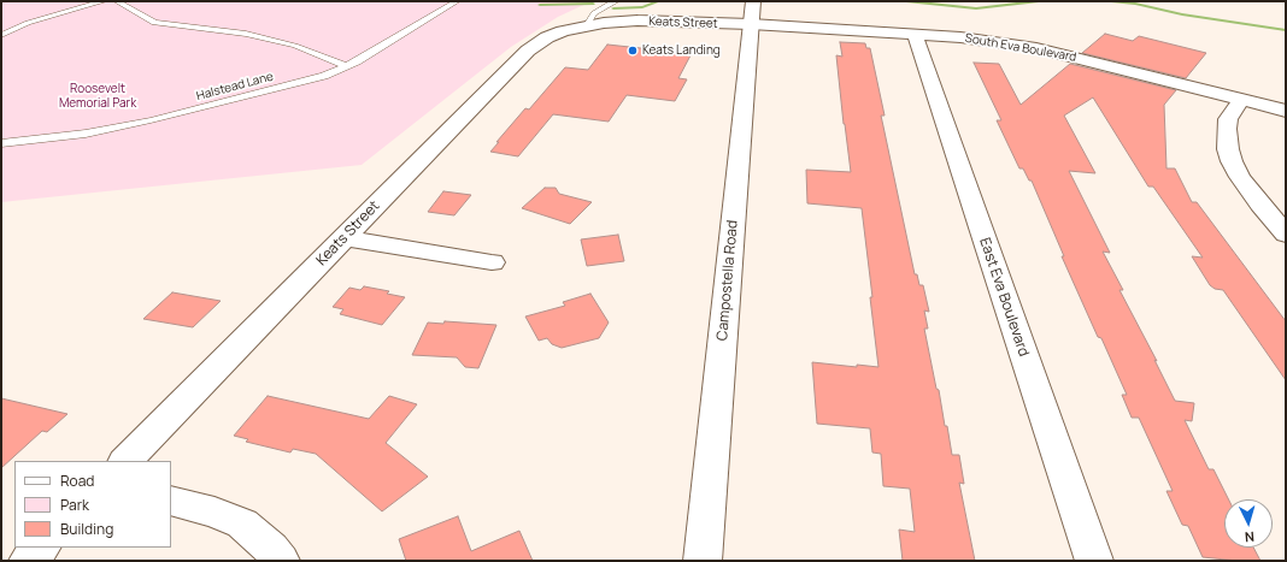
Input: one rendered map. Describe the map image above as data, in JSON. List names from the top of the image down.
{
  "streets": {
    "street": [
      "Keats Street",
      "South Eva Boulevard",
      "Campostella Road",
      "East Eva Boulevard"
    ],
    "lane": ["Halstead Lane"]
  },
  "crossings": [
    ["Keats Street", "South Eva Boulevard"],
    ["Keats Street", "Campostella Road"],
    ["South Eva Boulevard", "Campostella Road"],
    ["South Eva Boulevard", "East Eva Boulevard"]
  ],
  "parks": ["Roosevelt Memorial Park"],
  "places": ["Keats Landing"],
  "legend": ["Road", "Park", "Building"],
  "north": "bottom"
}
